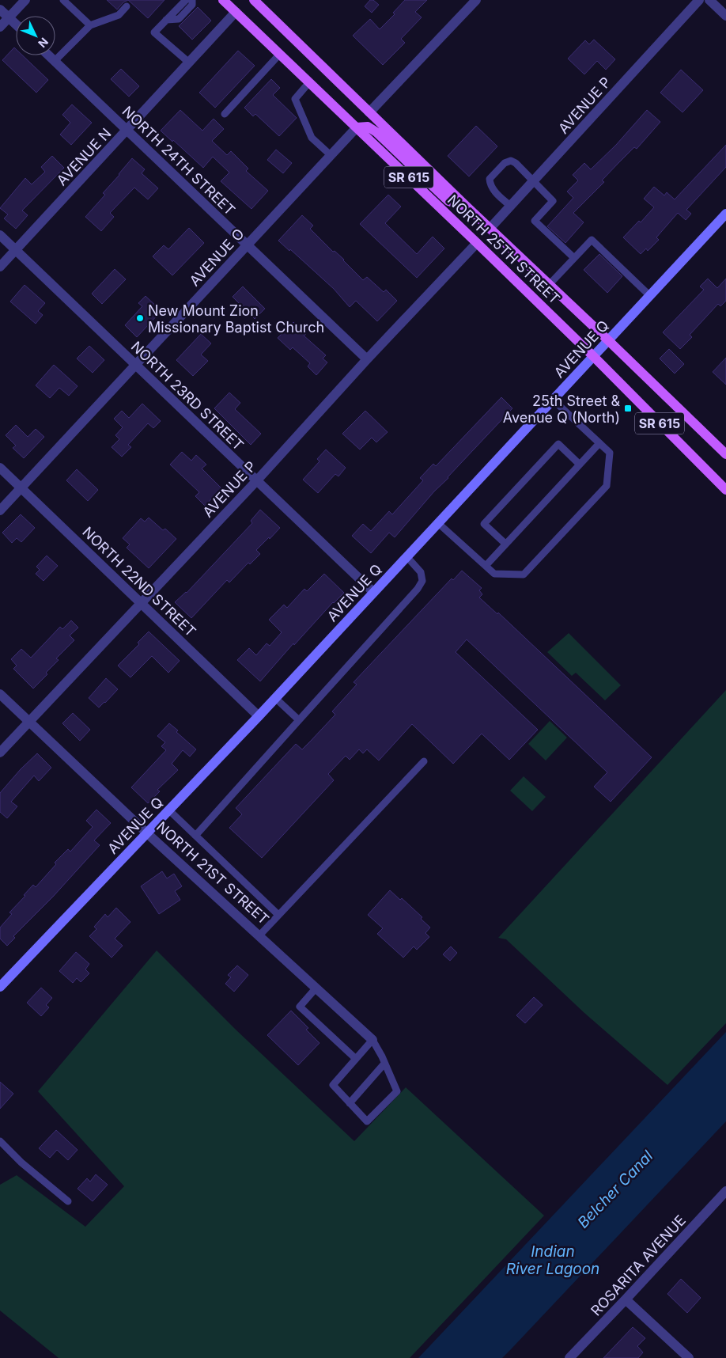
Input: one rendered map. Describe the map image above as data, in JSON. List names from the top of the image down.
{
  "streets": {
    "main road": ["SR 615", "NORTH 25TH STREET"],
    "street": [
      "AVENUE P",
      "AVENUE N",
      "NORTH 24TH STREET",
      "AVENUE O",
      "AVENUE Q",
      "NORTH 23RD STREET",
      "NORTH 22ND STREET",
      "NORTH 21ST STREET",
      "ROSARITA AVENUE"
    ]
  },
  "crossings": [
    ["AVENUE P", "NORTH 24TH STREET"],
    ["AVENUE P", "NORTH 25TH STREET"],
    ["AVENUE P", "NORTH 23RD STREET"],
    ["AVENUE P", "NORTH 22ND STREET"],
    ["AVENUE P", "NORTH 21ST STREET"],
    ["AVENUE N", "NORTH 24TH STREET"],
    ["AVENUE N", "NORTH 25TH STREET"],
    ["AVENUE N", "NORTH 23RD STREET"],
    ["NORTH 24TH STREET", "AVENUE O"],
    ["NORTH 25TH STREET", "AVENUE O"],
    ["NORTH 25TH STREET", "AVENUE Q"],
    ["AVENUE O", "NORTH 23RD STREET"],
    ["AVENUE O", "NORTH 22ND STREET"],
    ["AVENUE Q", "NORTH 23RD STREET"],
    ["AVENUE Q", "NORTH 22ND STREET"],
    ["AVENUE Q", "NORTH 21ST STREET"]
  ],
  "water": ["Belcher Canal", "Indian River Lagoon"],
  "places": {
    "other": ["New Mount Zion Missionary Baptist Church"],
    "transit": ["25th Street & Avenue Q (North)"]
  },
  "north": "bottom right"
}
